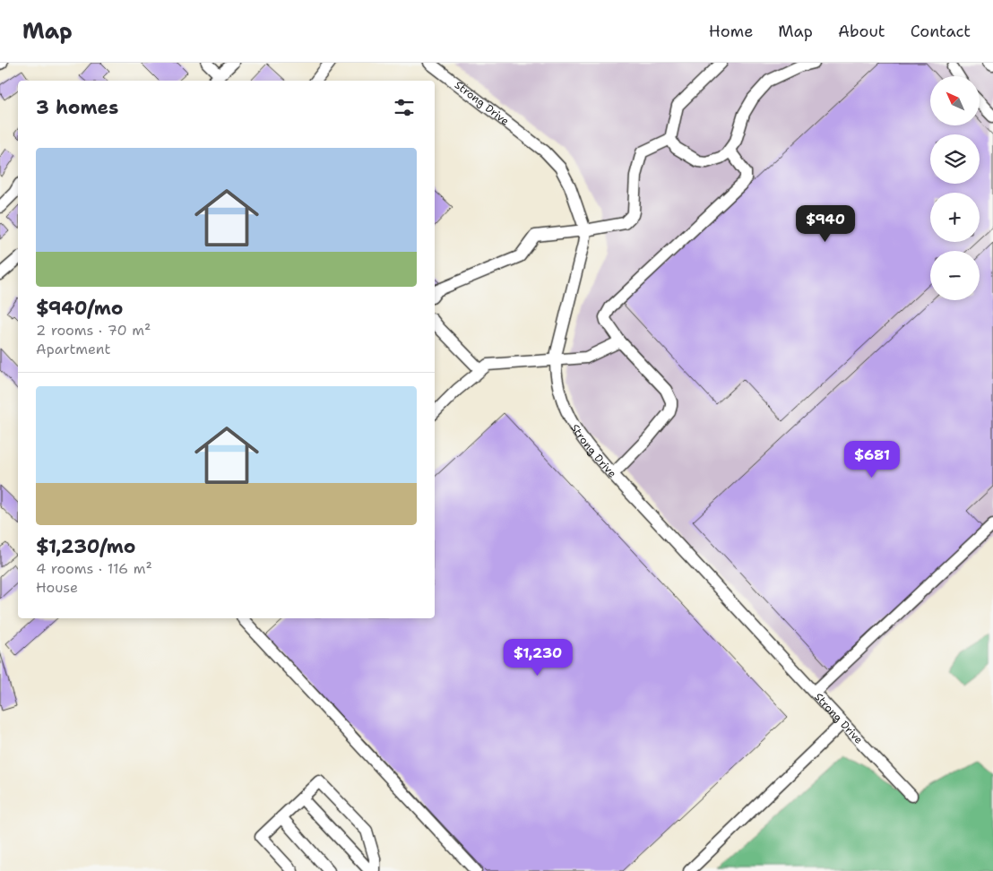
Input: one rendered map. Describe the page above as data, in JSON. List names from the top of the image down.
{
  "streets": {
    "street": ["Strong Drive"]
  },
  "north": "top left",
  "page": {
    "header": "Map",
    "nav": [
      "Home",
      "Map",
      "About",
      "Contact"
    ],
    "map_buttons": ["+", "−"],
    "heading": "3 homes",
    "list": [
      {
        "name": "$940/mo",
        "note": "2 rooms · 70 m² · Apartment"
      },
      {
        "name": "$1,230/mo",
        "note": "4 rooms · 116 m² · House"
      }
    ],
    "price": ["$940", "$681", "$1,230"]
  }
}
